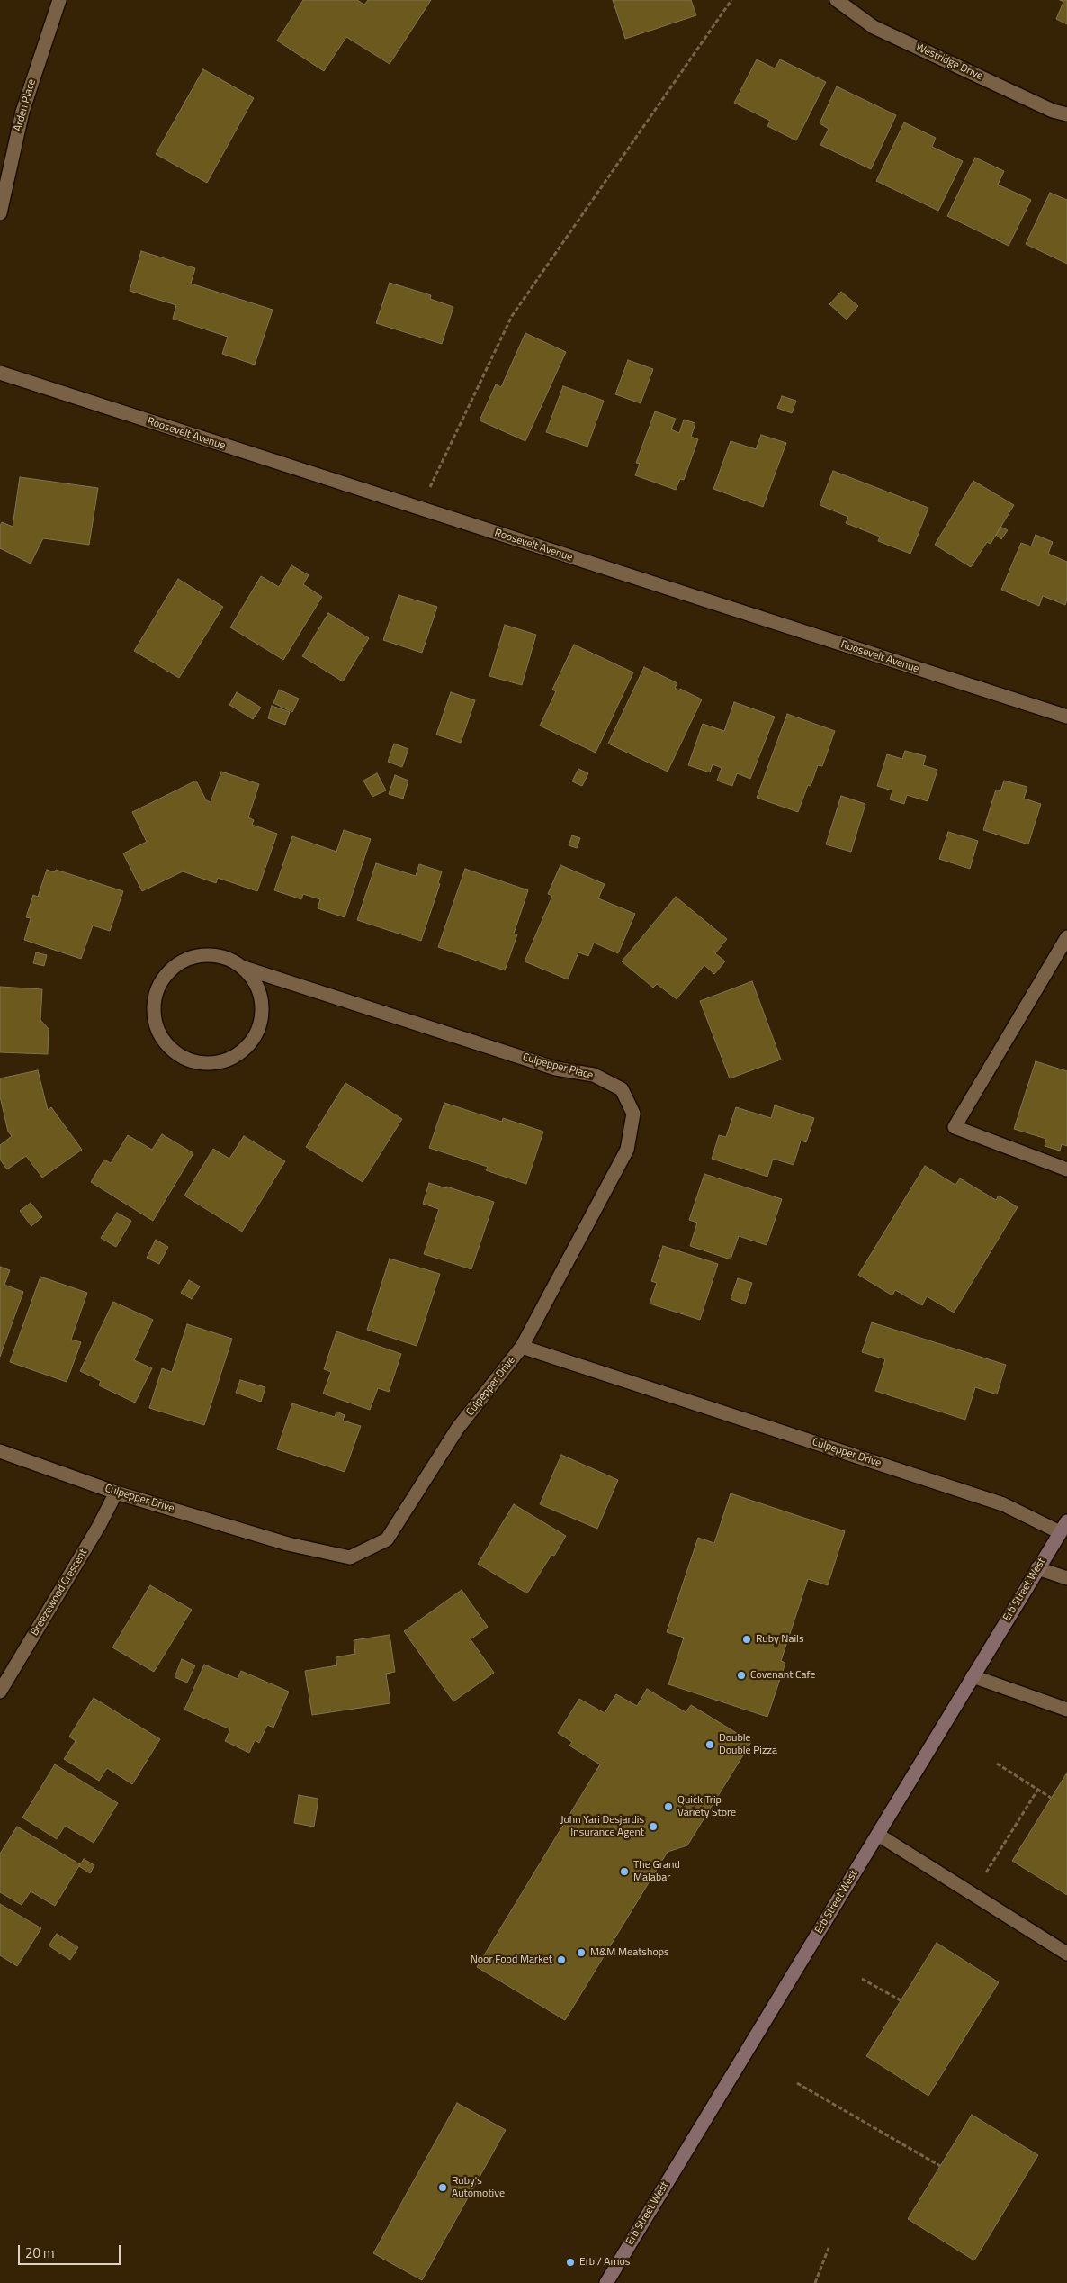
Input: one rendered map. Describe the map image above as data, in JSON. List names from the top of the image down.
{
  "streets": {
    "main road": ["Erb Street West"],
    "street": [
      "Westridge Drive",
      "Arden Place",
      "Roosevelt Avenue",
      "Culpepper Place",
      "Culpepper Drive",
      "Breezewood Crescent"
    ]
  },
  "crossings": [
    ["Culpepper Place", "Culpepper Drive"],
    ["Culpepper Drive", "Erb Street West"],
    ["Culpepper Drive", "Breezewood Crescent"]
  ],
  "places": [
    "Ruby Nails",
    "Covenant Cafe",
    "Double Double Pizza",
    "Quick Trip Variety Store",
    "John Yari Desjardis Insurance Agent",
    "The Grand Malabar",
    "M&M Meatshops",
    "Noor Food Market",
    "Ruby's Automotive",
    "Erb / Amos"
  ],
  "scale_bar": "20 m"
}
